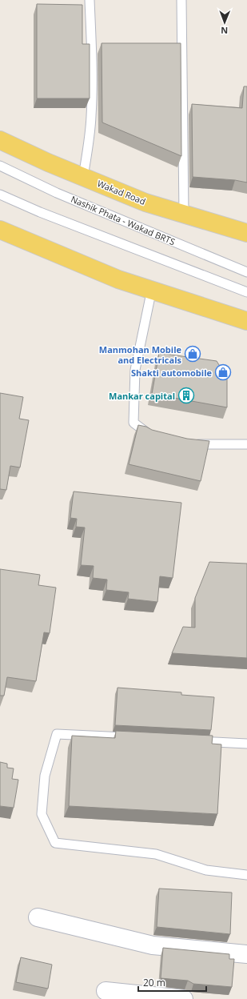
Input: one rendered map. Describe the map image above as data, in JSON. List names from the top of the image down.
{
  "streets": {
    "main road": ["Wakad Road"],
    "lane": ["Nashik Phata - Wakad BRTS"]
  },
  "places": {
    "shop": ["Manmohan Mobile and Electricals", "Shakti automobile"],
    "building": ["Mankar capital"]
  },
  "scale_bar": "20 m",
  "north": "bottom"
}
